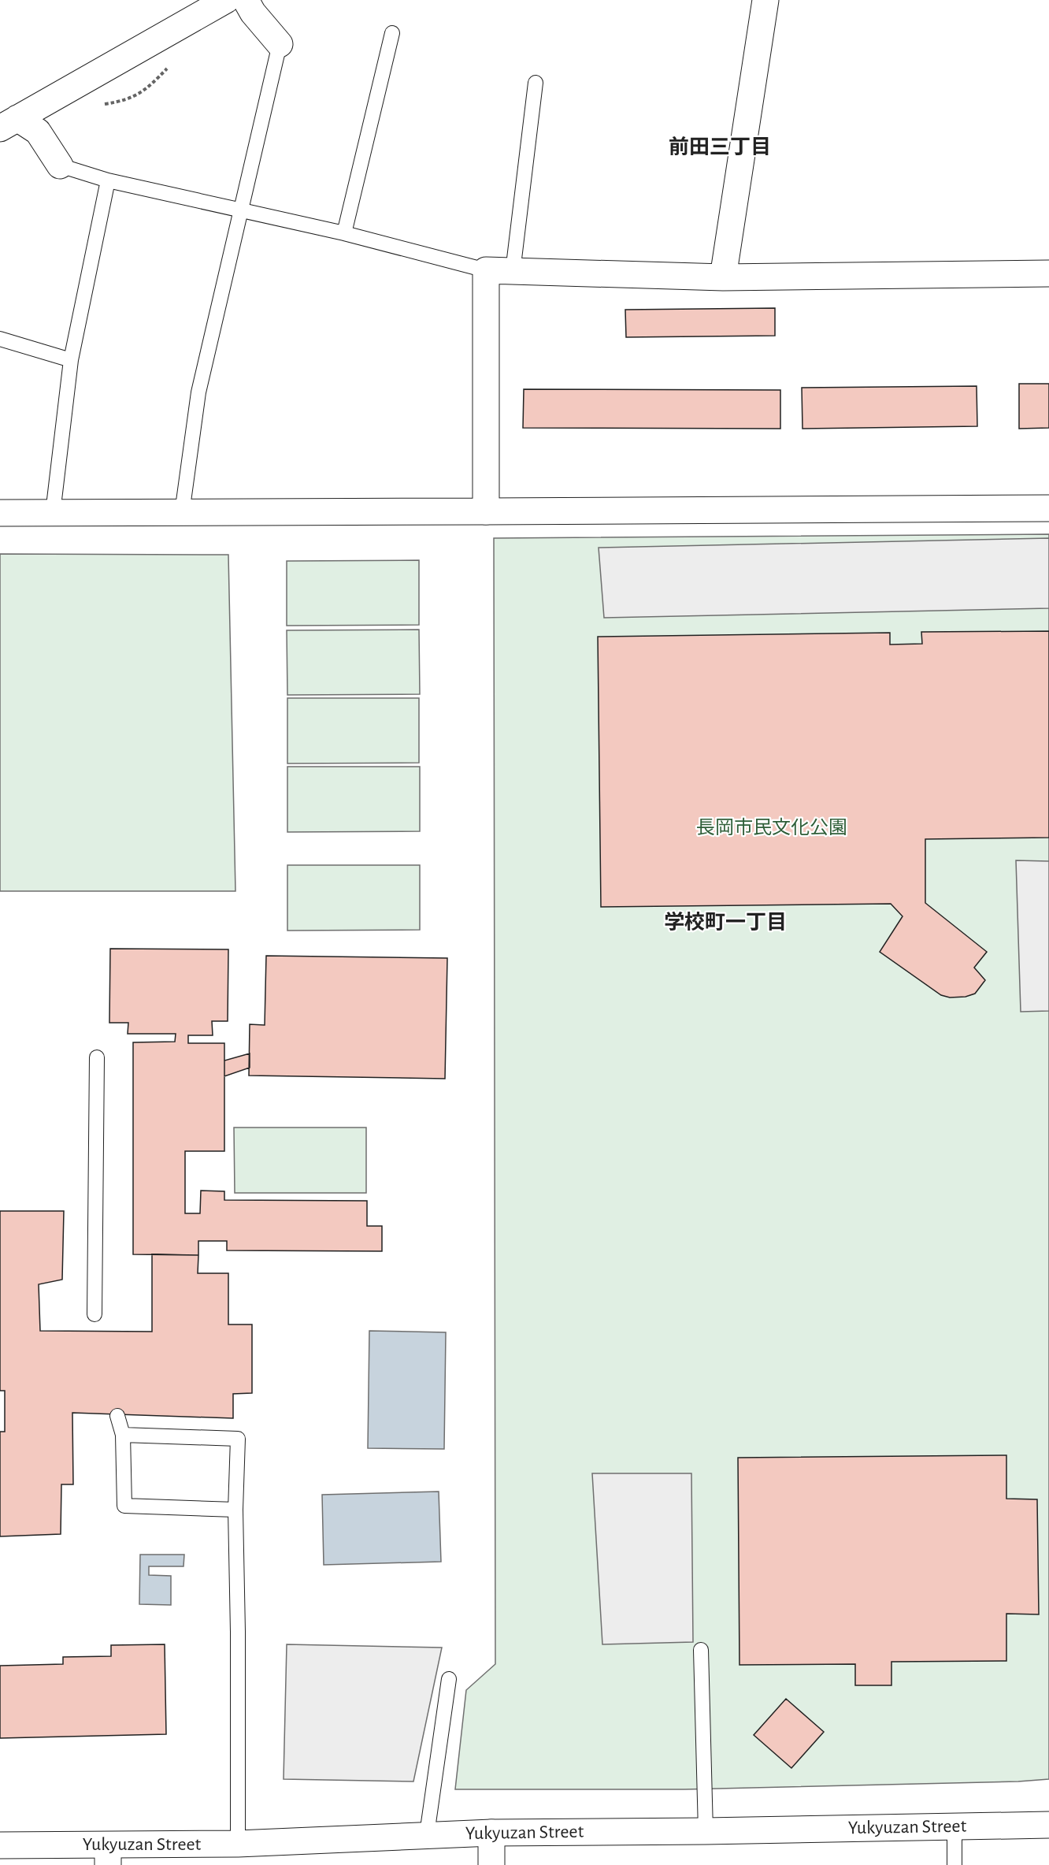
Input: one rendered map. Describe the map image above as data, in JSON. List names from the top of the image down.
{
  "streets": {
    "main road": ["Yukyuzan Street"]
  },
  "districts": ["前田三丁目", "学校町一丁目"],
  "parks": ["長岡市民文化公園"]
}
